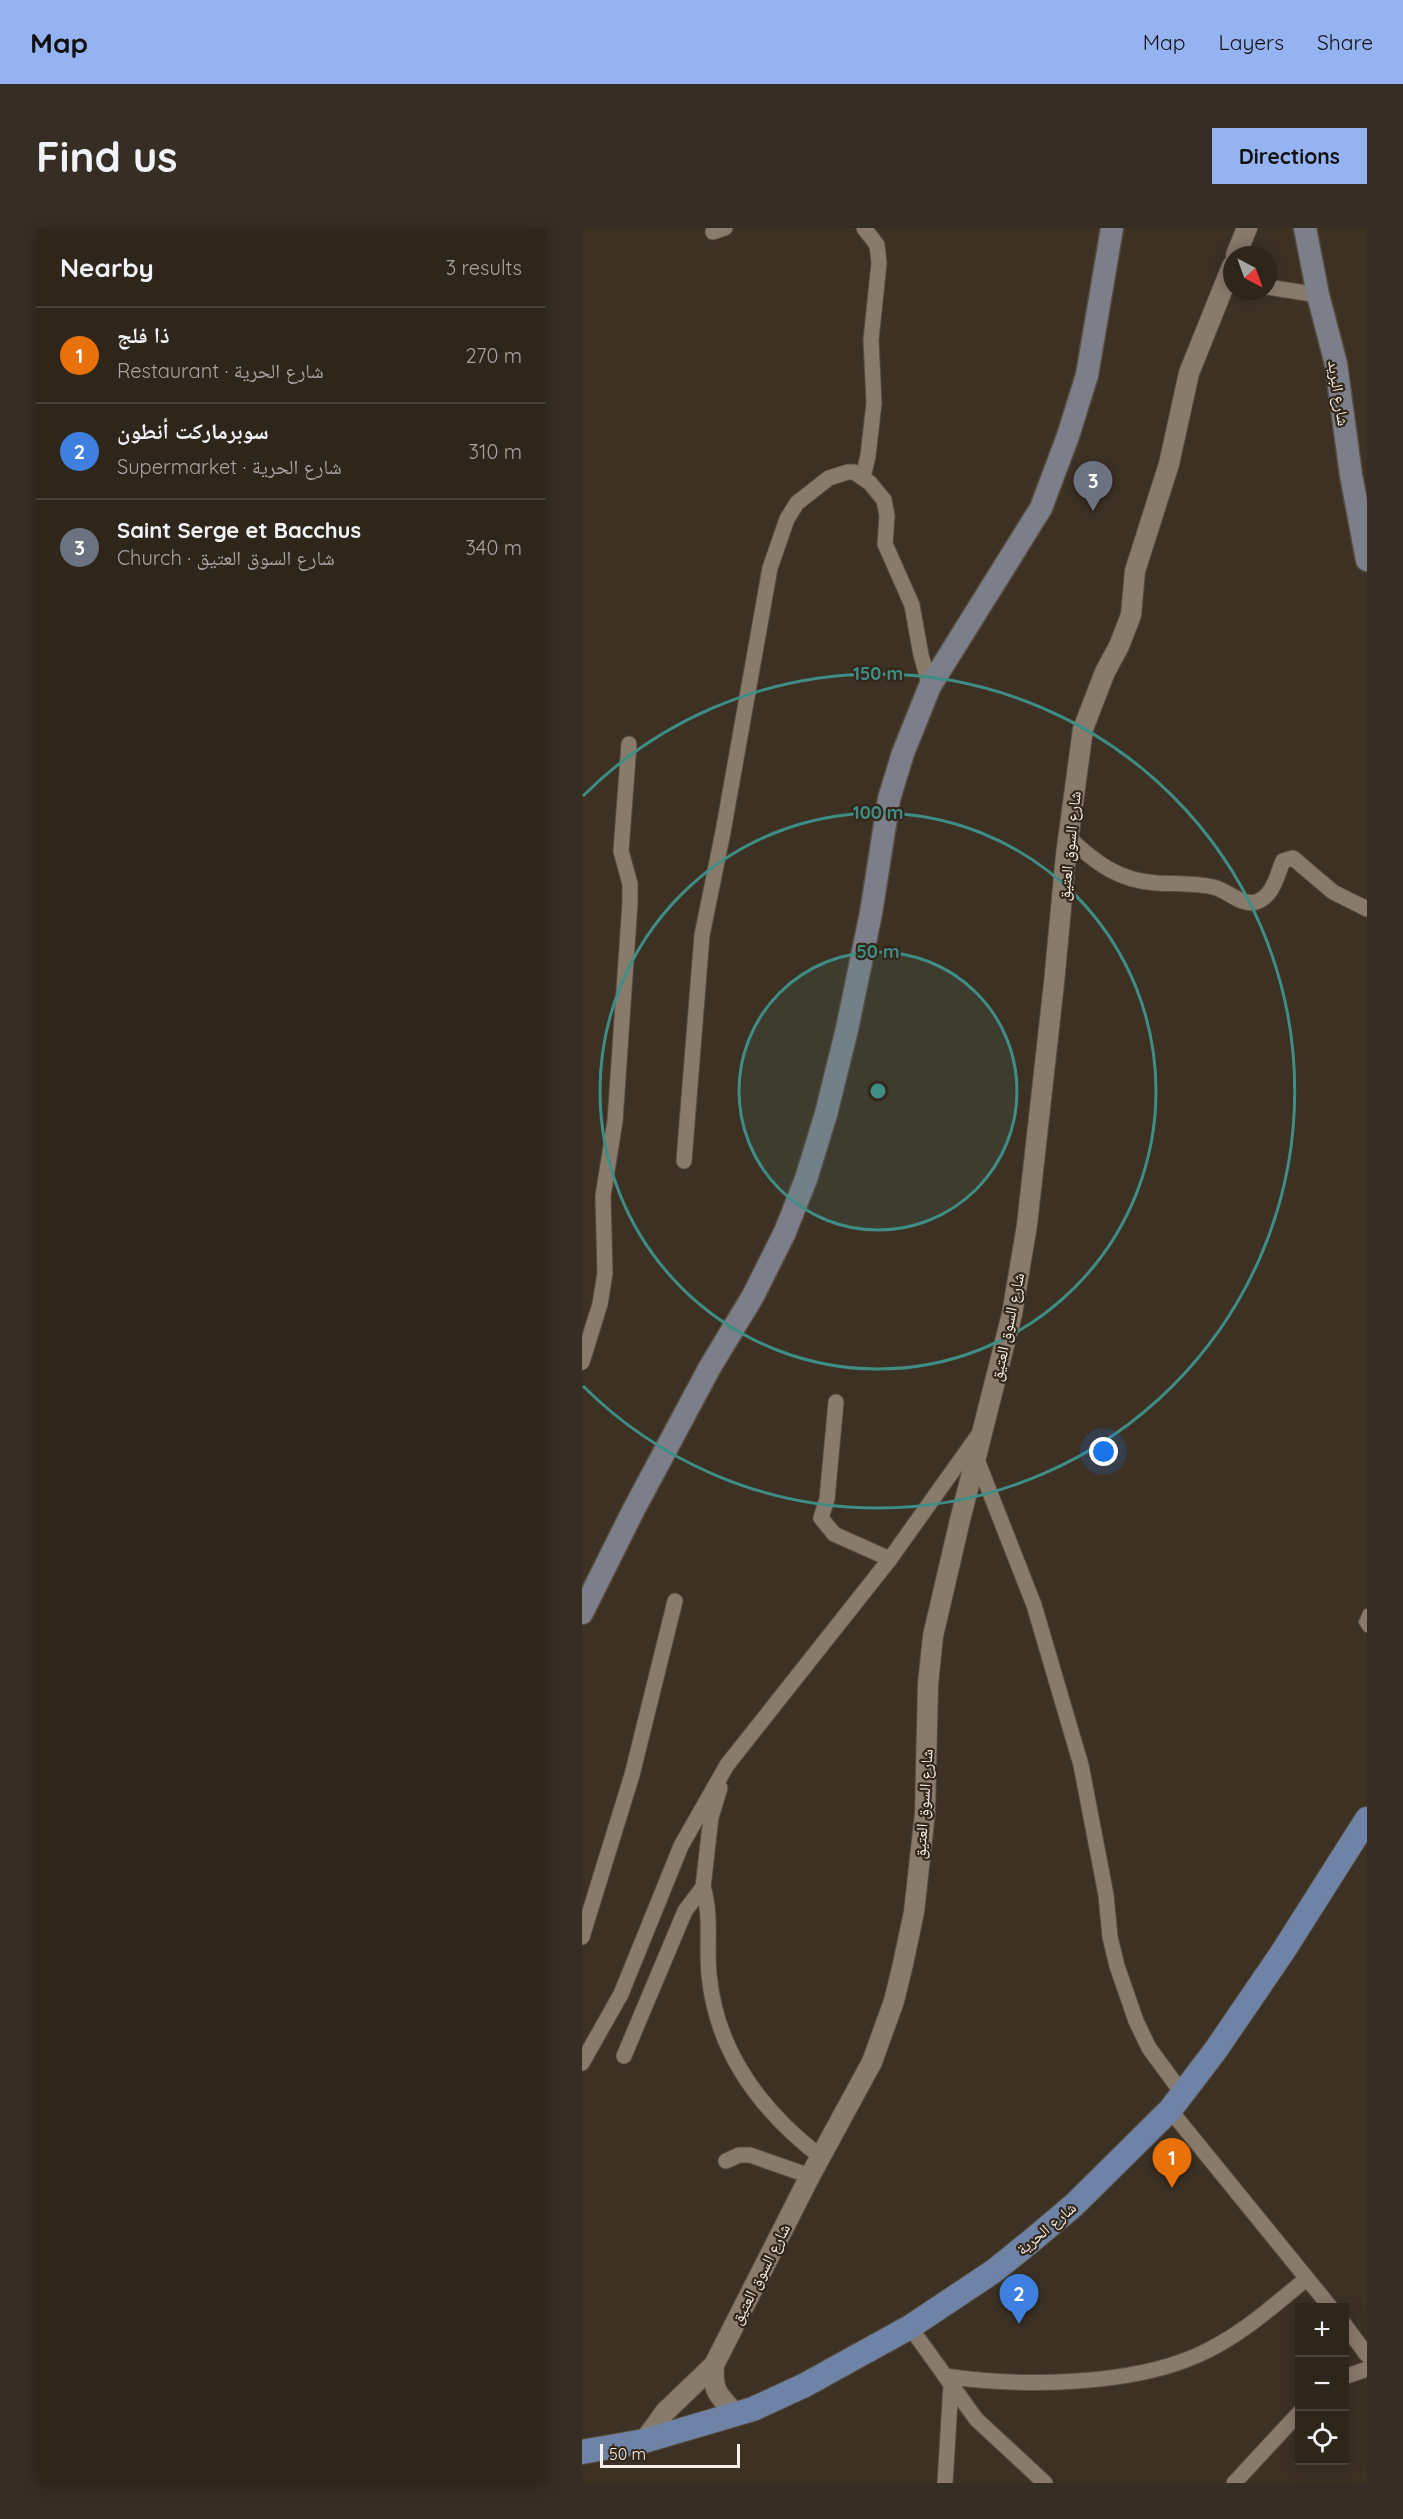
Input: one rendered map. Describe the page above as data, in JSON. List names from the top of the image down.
{
  "streets": {
    "main road": ["شارع البريد", "شارع الحرية"],
    "street": ["شارع السوق العتيق"]
  },
  "crossings": [
    ["شارع السوق العتيق", "شارع الحرية"]
  ],
  "scale_bar": "50 m",
  "north": "bottom right",
  "page": {
    "header": "Map",
    "nav": ["Map", "Layers", "Share"],
    "buttons": "Directions",
    "title": "Find us",
    "heading": ["Nearby", "3 results"],
    "list": [
      {
        "mark": "1",
        "name": "ذا فلج",
        "note": "Restaurant · شارع الحرية",
        "value": "270 m"
      },
      {
        "mark": "2",
        "name": "سوبرماركت أنطون",
        "note": "Supermarket · شارع الحرية",
        "value": "310 m"
      },
      {
        "mark": "3",
        "name": "Saint Serge et Bacchus",
        "note": "Church · شارع السوق العتيق",
        "value": "340 m"
      }
    ],
    "pins": ["3", "1", "2"],
    "map_buttons": ["+", "−"],
    "scale": "50 m"
  },
  "rings": ["150 m", "100 m", "50 m"]
}
